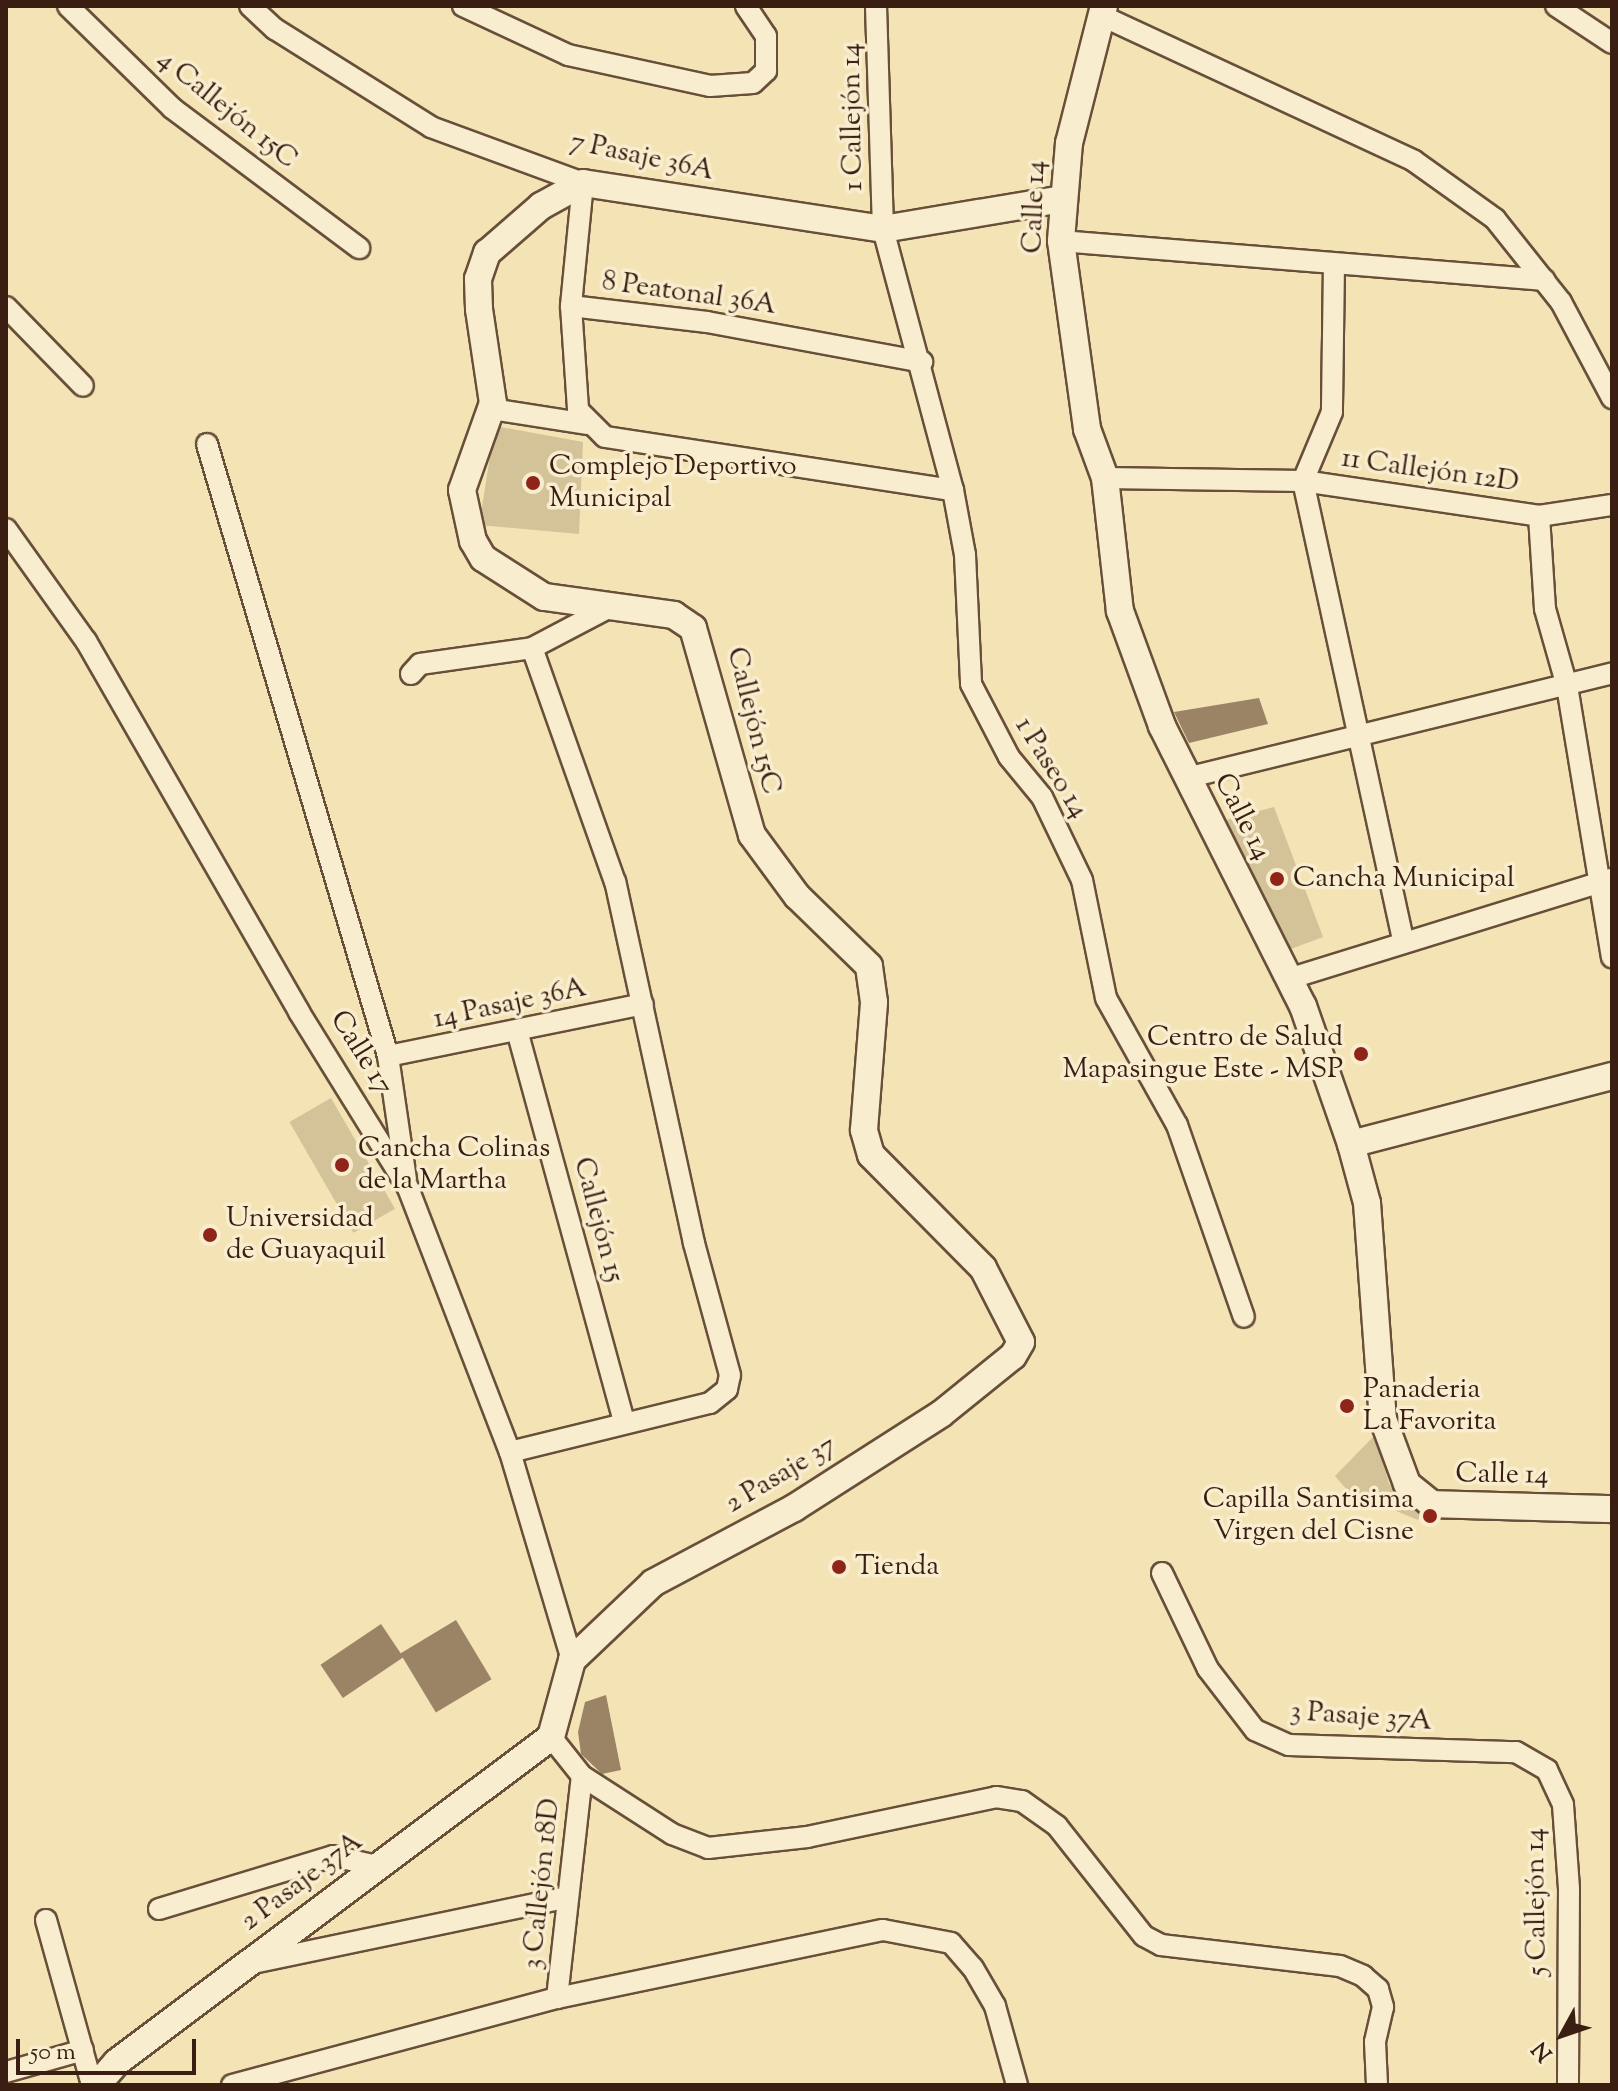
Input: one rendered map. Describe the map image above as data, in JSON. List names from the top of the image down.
{
  "streets": {
    "street": [
      "4 Callejón 15C",
      "1 Callejón 14",
      "7 Pasaje 36A",
      "Calle 14",
      "8 Peatonal 36A",
      "11 Callejón 12D",
      "Callejón 15C",
      "1 Paseo 14",
      "14 Pasaje 36A",
      "Calle 17",
      "Callejón 15",
      "2 Pasaje 37",
      "3 Pasaje 37A",
      "2 Pasaje 37A",
      "3 Callejón 18D",
      "5 Callejón 14"
    ]
  },
  "crossings": [
    ["1 Callejón 14", "7 Pasaje 36A"],
    ["1 Callejón 14", "1 Paseo 14"],
    ["7 Pasaje 36A", "Calle 14"],
    ["7 Pasaje 36A", "8 Peatonal 36A"],
    ["7 Pasaje 36A", "Callejón 15C"],
    ["7 Pasaje 36A", "1 Paseo 14"],
    ["Calle 14", "11 Callejón 12D"],
    ["8 Peatonal 36A", "Callejón 15C"],
    ["8 Peatonal 36A", "1 Paseo 14"],
    ["Callejón 15C", "2 Pasaje 37"],
    ["14 Pasaje 36A", "Callejón 15"],
    ["Calle 17", "2 Pasaje 37"],
    ["3 Pasaje 37A", "5 Callejón 14"]
  ],
  "places": [
    "Complejo Deportivo Municipal",
    "Cancha Municipal",
    "Centro de Salud Mapasingue Este - MSP",
    "Cancha Colinas de la Martha",
    "Universidad de Guayaquil",
    "Panaderia La Favorita",
    "Capilla Santisima Virgen del Cisne",
    "Tienda"
  ],
  "scale_bar": "50 m",
  "north": "bottom left"
}
